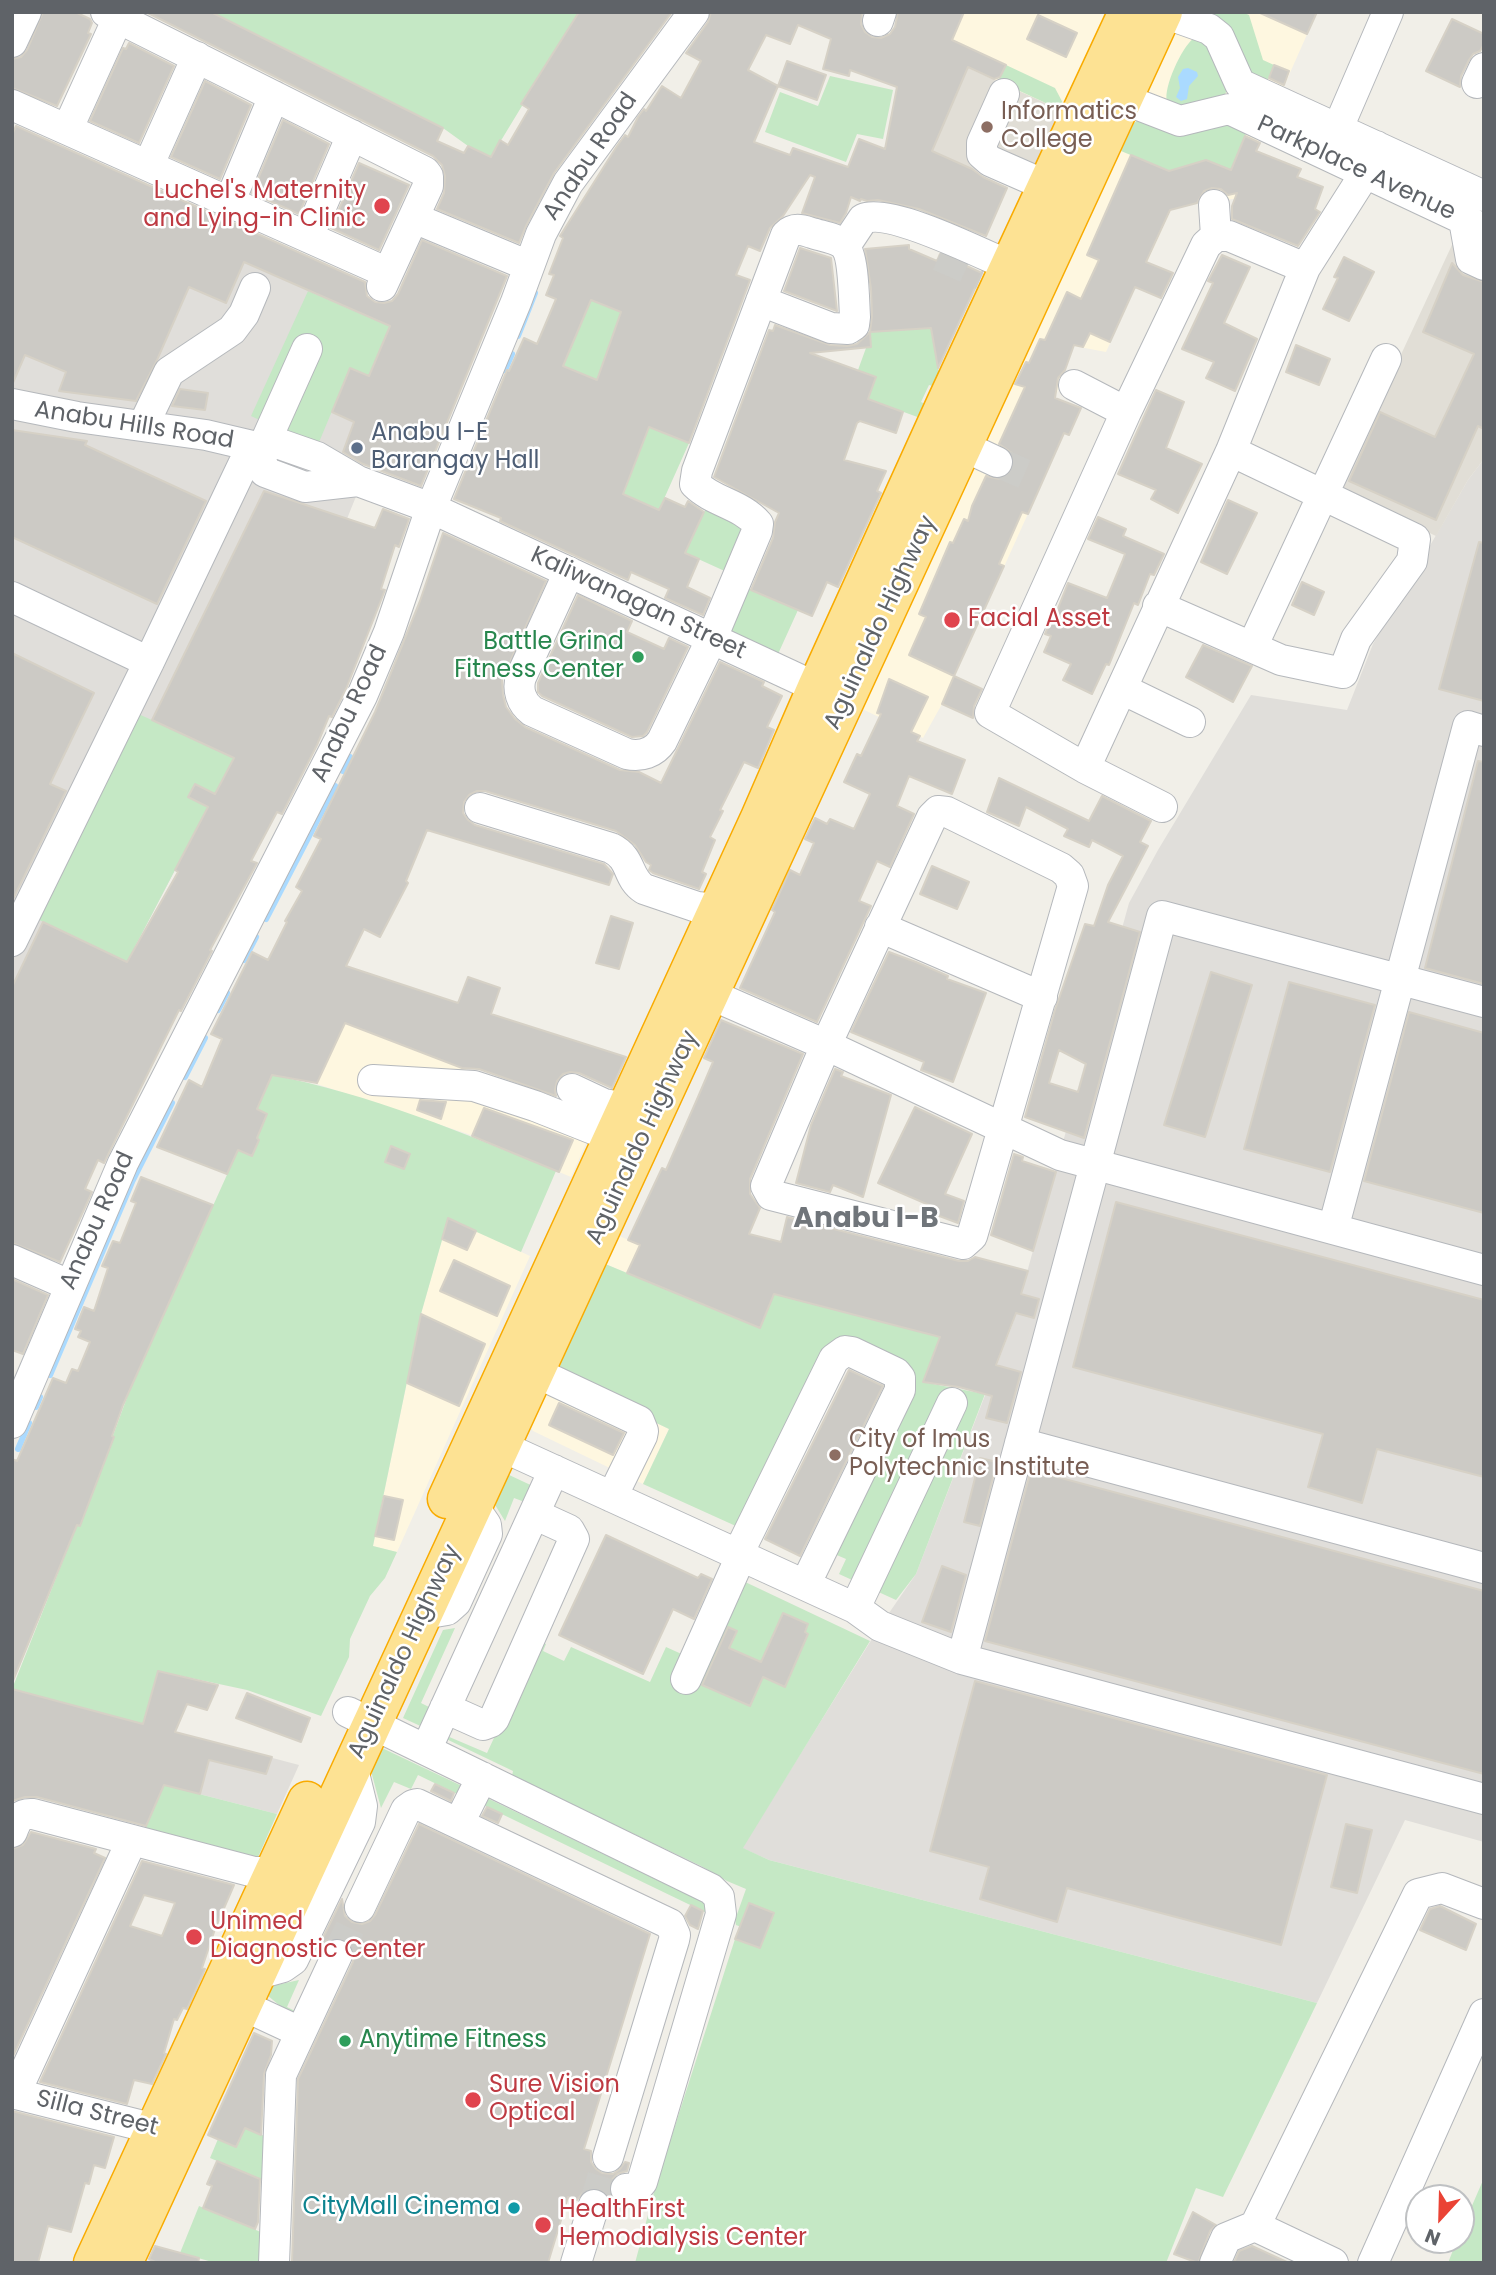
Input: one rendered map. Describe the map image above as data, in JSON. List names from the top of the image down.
{
  "streets": {
    "highway": ["Aguinaldo Highway"],
    "street": [
      "Anabu Road",
      "Parkplace Avenue",
      "Anabu Hills Road",
      "Kaliwanagan Street",
      "Silla Street"
    ]
  },
  "crossings": [
    ["Anabu Road", "Anabu Hills Road"],
    ["Anabu Road", "Kaliwanagan Street"],
    ["Parkplace Avenue", "Aguinaldo Highway"],
    ["Anabu Hills Road", "Kaliwanagan Street"],
    ["Kaliwanagan Street", "Aguinaldo Highway"],
    ["Aguinaldo Highway", "Silla Street"]
  ],
  "districts": ["Anabu I-B"],
  "places": [
    "Informatics College",
    "Luchel's Maternity and Lying-in Clinic",
    "Anabu I-E Barangay Hall",
    "Facial Asset",
    "Battle Grind Fitness Center",
    "City of Imus Polytechnic Institute",
    "Unimed Diagnostic Center",
    "Anytime Fitness",
    "Sure Vision Optical",
    "CityMall Cinema",
    "HealthFirst Hemodialysis Center"
  ],
  "north": "bottom"
}
